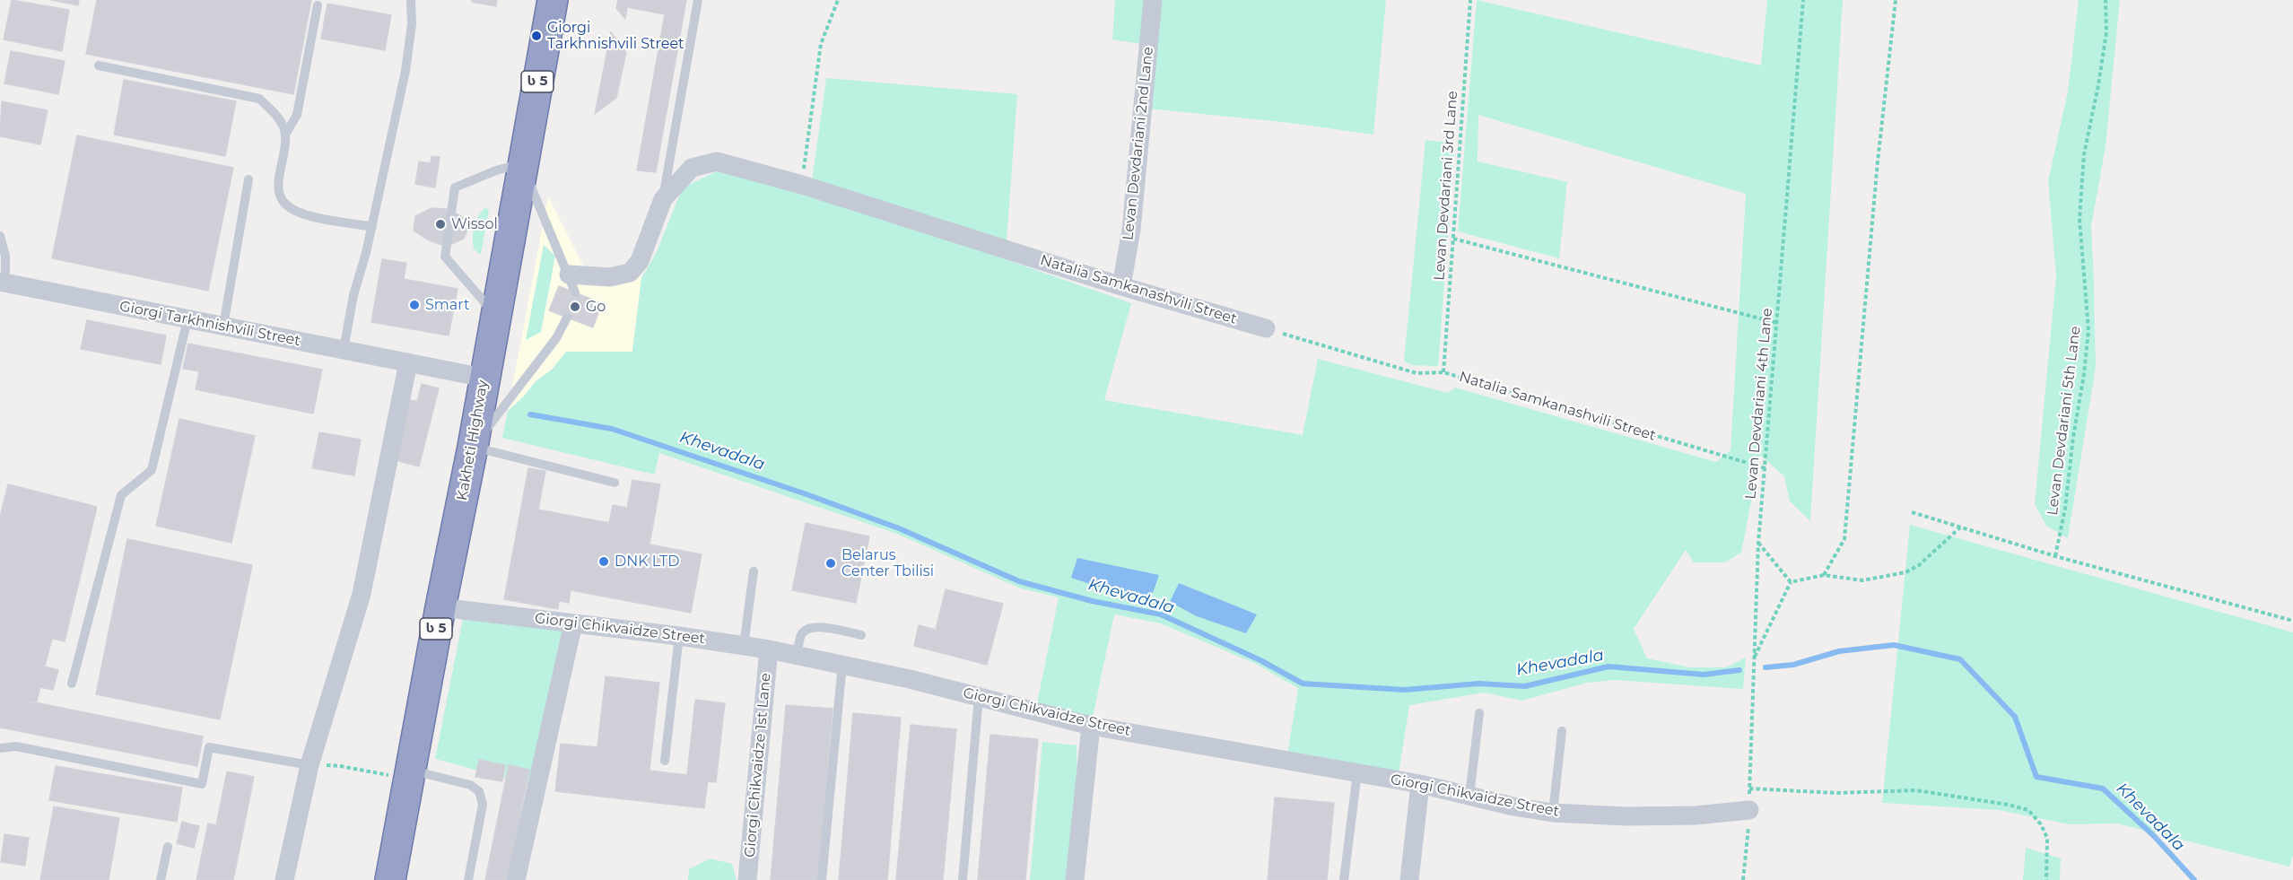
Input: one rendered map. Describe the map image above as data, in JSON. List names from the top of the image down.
{
  "streets": {
    "highway": ["ს 5", "Kakheti Highway"],
    "street": [
      "Levan Devdariani 2nd Lane",
      "Natalia Samkanashvili Street",
      "Giorgi Tarkhnishvili Street",
      "Giorgi Chikvaidze Street",
      "Giorgi Chikvaidze 1st Lane"
    ],
    "path": ["Levan Devdariani 3rd Lane", "Levan Devdariani 4th Lane", "Levan Devdariani 5th Lane"]
  },
  "crossings": [
    ["Levan Devdariani 2nd Lane", "Natalia Samkanashvili Street"],
    ["Levan Devdariani 3rd Lane", "Natalia Samkanashvili Street"],
    ["Natalia Samkanashvili Street", "Levan Devdariani 4th Lane"],
    ["Giorgi Tarkhnishvili Street", "Kakheti Highway"],
    ["Levan Devdariani 4th Lane", "Giorgi Chikvaidze Street"],
    ["Kakheti Highway", "Giorgi Chikvaidze Street"],
    ["Giorgi Chikvaidze Street", "Giorgi Chikvaidze 1st Lane"]
  ],
  "water": ["Khevadala"],
  "places": [
    "Giorgi Tarkhnishvili Street",
    "Wissol",
    "Smart",
    "Go",
    "DNK LTD",
    "Belarus Center Tbilisi"
  ]
}
